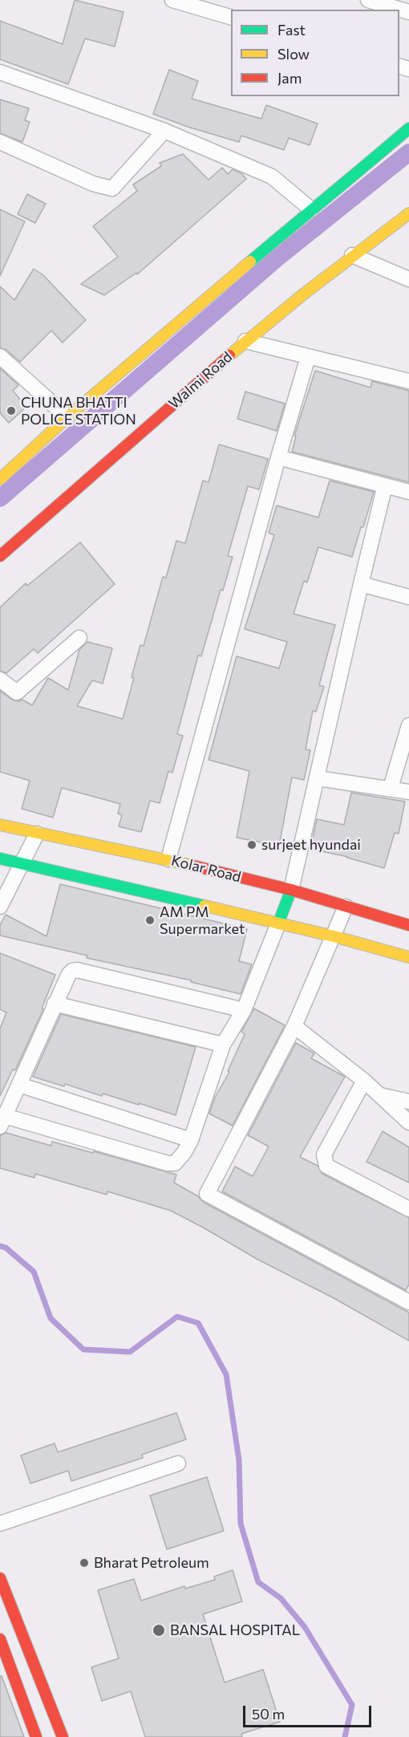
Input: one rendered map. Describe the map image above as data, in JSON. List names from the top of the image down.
{
  "streets": {
    "street": ["Walmi Road", "Kolar Road"]
  },
  "places": [
    "CHUNA BHATTI POLICE STATION",
    "surjeet hyundai",
    "AM PM Supermarket",
    "Bharat Petroleum",
    "BANSAL HOSPITAL"
  ],
  "legend": ["Fast", "Slow", "Jam"],
  "scale_bar": "50 m"
}
